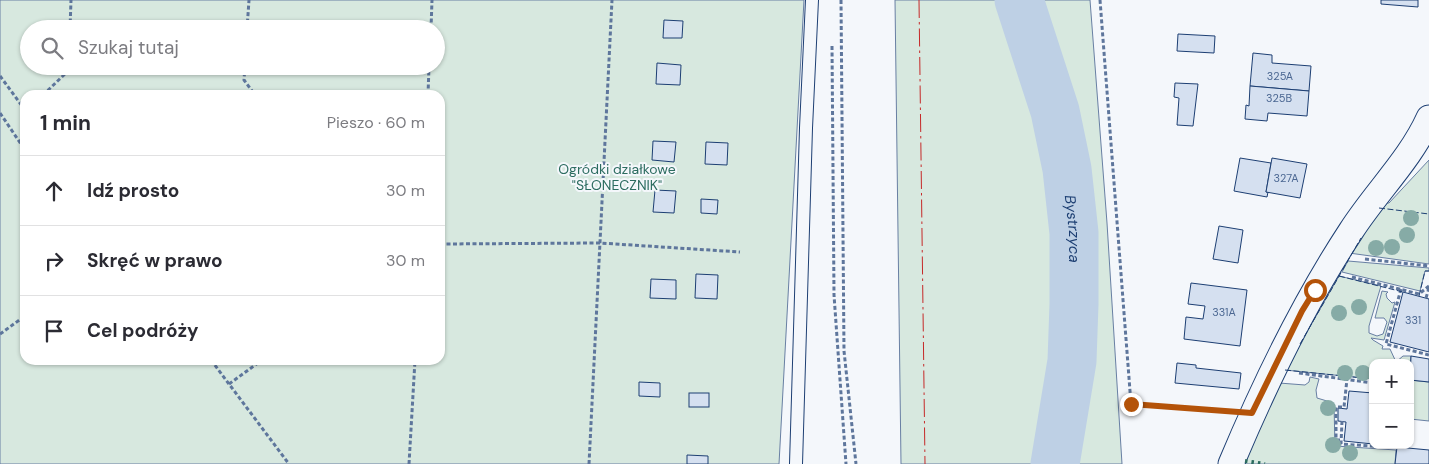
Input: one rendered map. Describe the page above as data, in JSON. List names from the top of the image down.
{
  "water": ["Bystrzyca"],
  "parks": ["Ogródki działkowe \"SŁONECZNIK\""],
  "house_numbers": [
    "325A",
    "325B",
    "327A",
    "331A",
    "331"
  ],
  "page": {
    "search": "Szukaj tutaj",
    "heading": ["1 min", "Pieszo · 60 m"],
    "list": [
      ["Idź prosto", "30 m"],
      ["Skręć w prawo", "30 m"],
      "Cel podróży"
    ],
    "map_buttons": ["+", "−"]
  }
}
